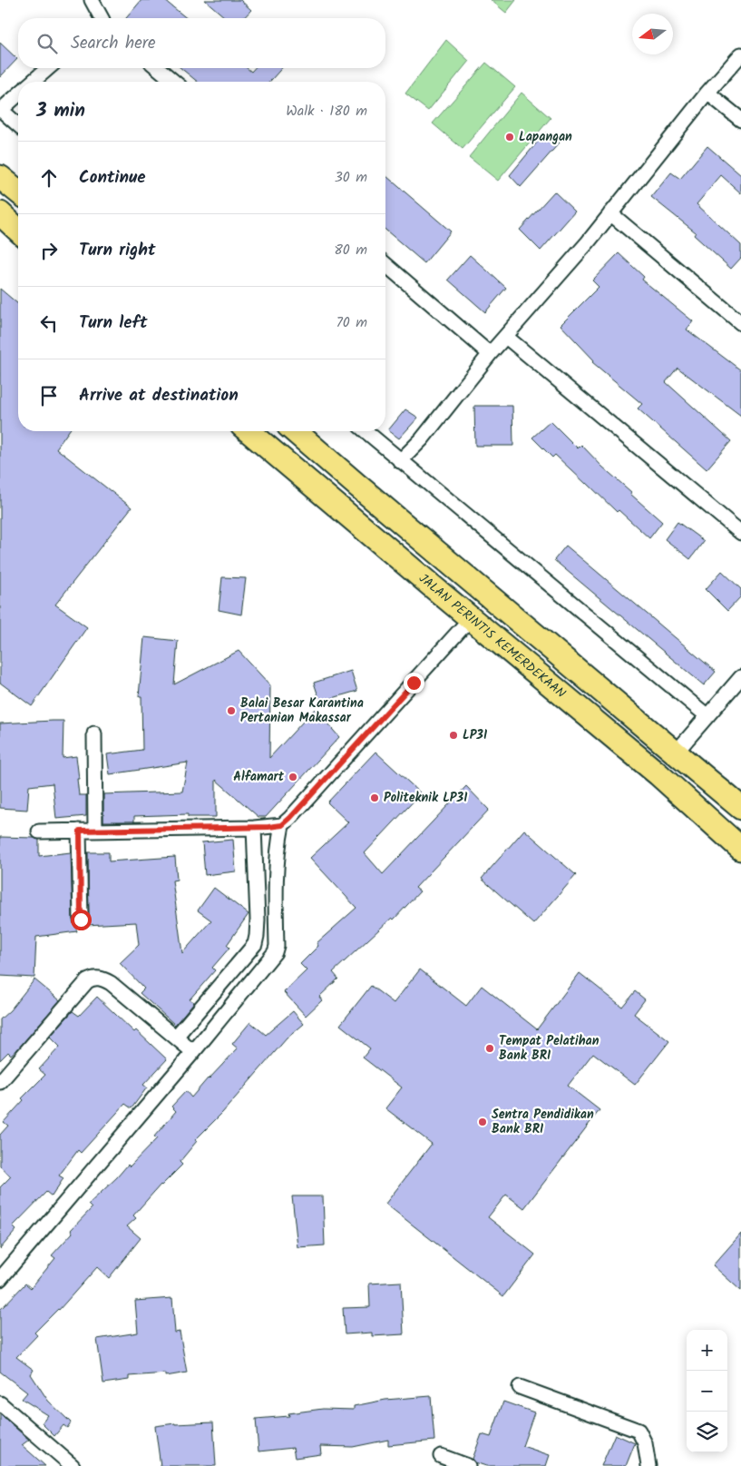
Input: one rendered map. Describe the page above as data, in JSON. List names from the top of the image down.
{
  "streets": {
    "highway": ["JALAN PERINTIS KEMERDEKAAN"]
  },
  "places": [
    "Lapangan",
    "Balai Besar Karantina Pertanian Makassar",
    "LP3I",
    "Alfamart",
    "Politeknik LP3I",
    "Tempat Pelatihan Bank BRI",
    "Sentra Pendidikan Bank BRI"
  ],
  "north": "left",
  "page": {
    "search": "Search here",
    "heading": ["3 min", "Walk · 180 m"],
    "list": [
      ["Continue", "30 m"],
      ["Turn right", "80 m"],
      ["Turn left", "70 m"],
      "Arrive at destination"
    ],
    "map_buttons": ["+", "−"]
  }
}
